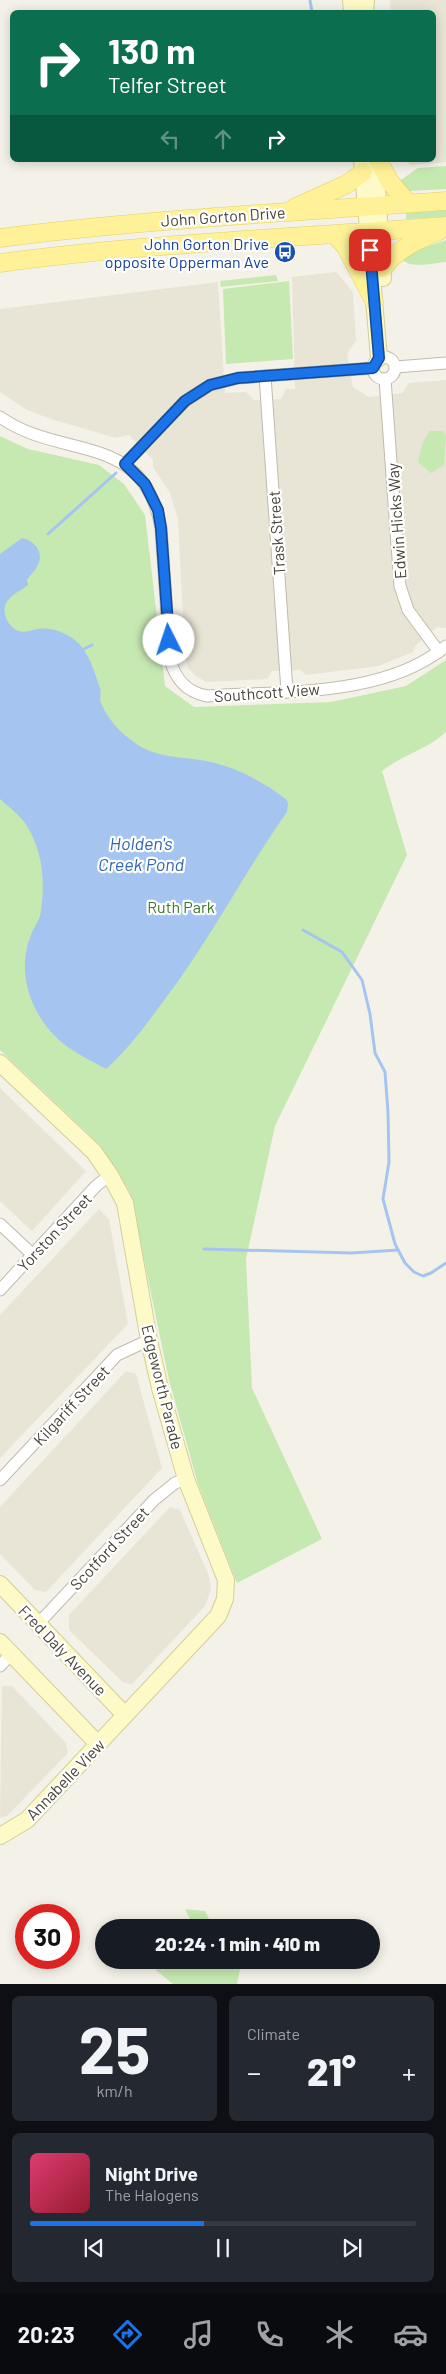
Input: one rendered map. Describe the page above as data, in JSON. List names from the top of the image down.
{
  "streets": {
    "main road": ["John Gorton Drive"],
    "street": [
      "Edwin Hicks Way",
      "Trask Street",
      "Southcott View",
      "Yorston Street",
      "Edgeworth Parade",
      "Kilgariff Street",
      "Scotford Street",
      "Fred Daly Avenue",
      "Annabelle View"
    ]
  },
  "crossings": [
    ["Edwin Hicks Way", "Southcott View"],
    ["Trask Street", "Southcott View"],
    ["Yorston Street", "Edgeworth Parade"],
    ["Edgeworth Parade", "Kilgariff Street"],
    ["Edgeworth Parade", "Scotford Street"],
    ["Edgeworth Parade", "Fred Daly Avenue"],
    ["Edgeworth Parade", "Annabelle View"],
    ["Scotford Street", "Fred Daly Avenue"],
    ["Fred Daly Avenue", "Annabelle View"]
  ],
  "water": ["Holden's Creek Pond"],
  "parks": ["Ruth Park"],
  "places": {
    "bus stop": ["John Gorton Drive opposite Opperman Ave"]
  },
  "page": {
    "turn": ["130 m", "Telfer Street"],
    "limit": "30",
    "trip": "20:24 · 1 min · 410 m",
    "tile": [
      ["25", "km/h"],
      "Climate"
    ],
    "heat": ["−", "21°", "+"],
    "song": ["Night Drive", "The Halogens"],
    "tabs": "20:23"
  }
}
